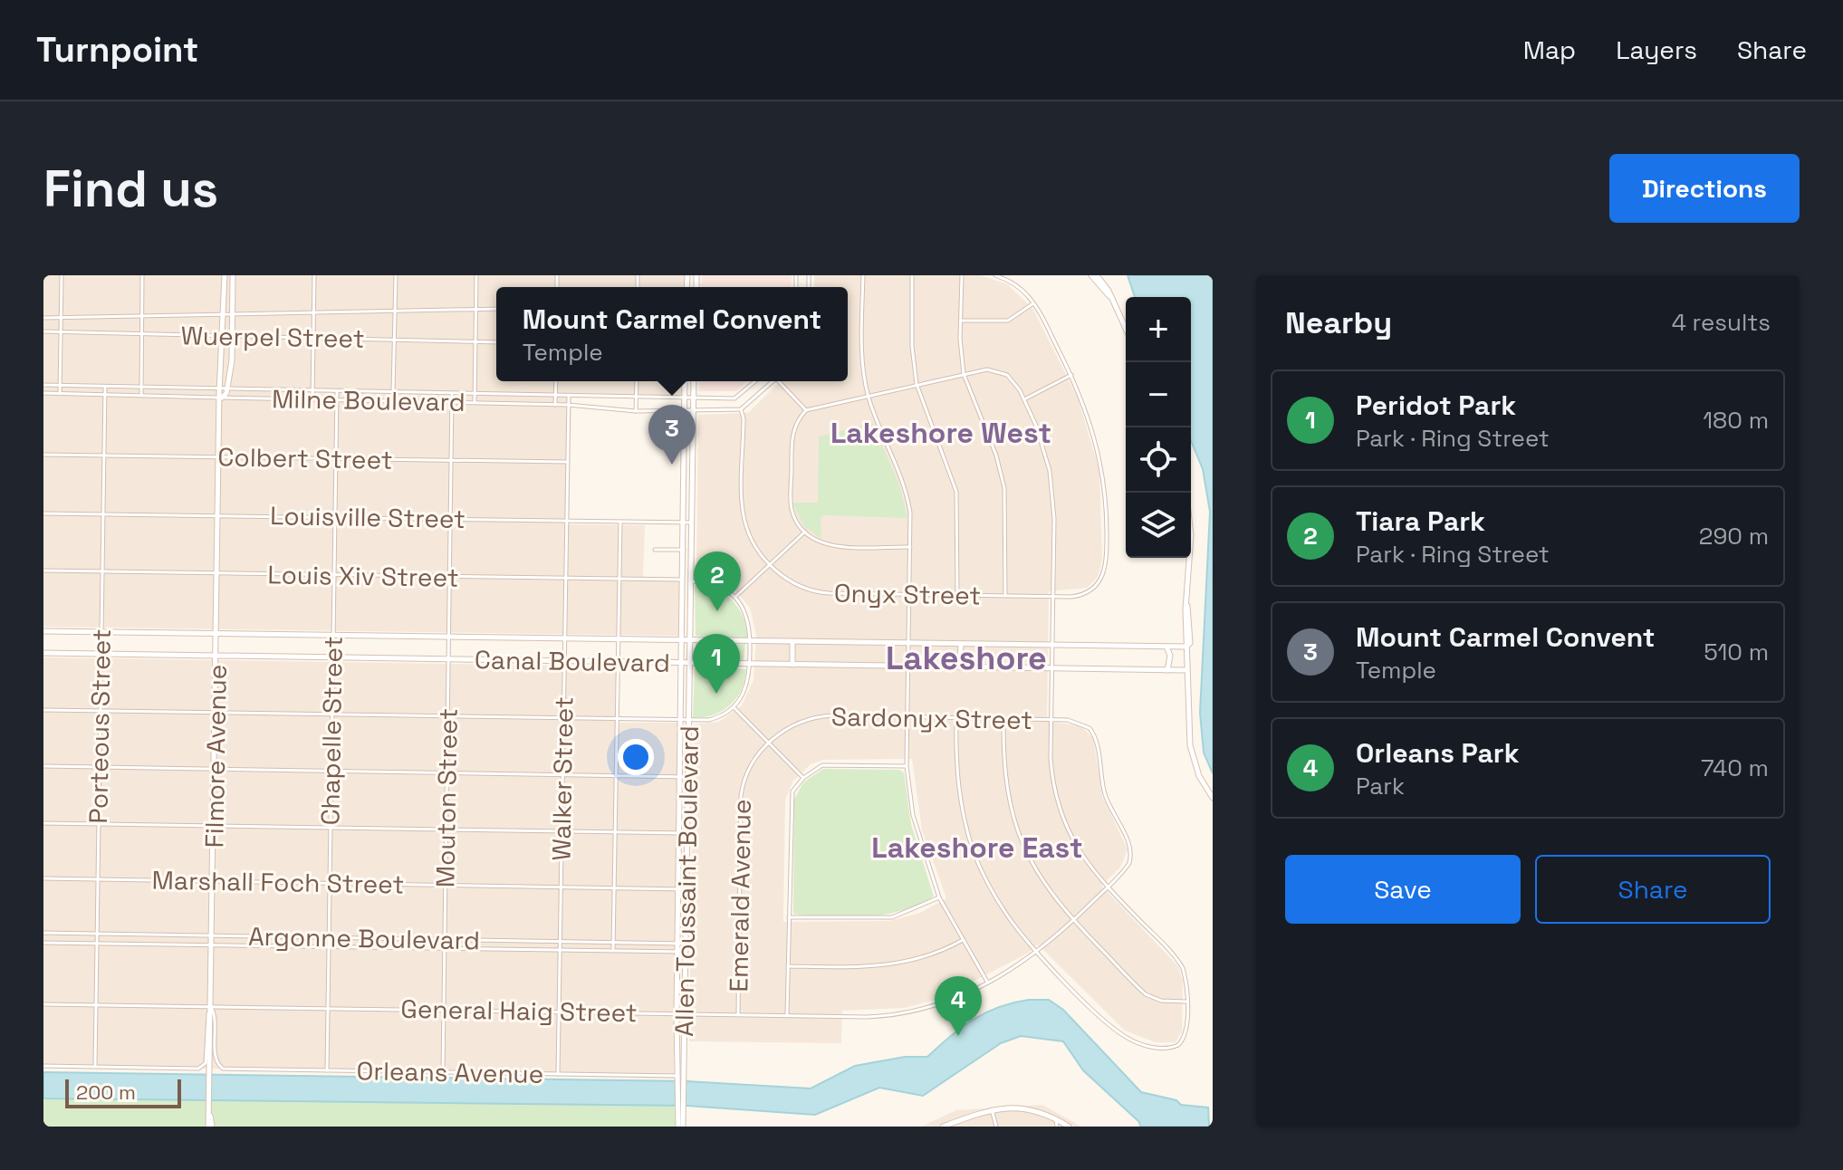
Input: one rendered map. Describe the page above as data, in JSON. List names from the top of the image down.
{
  "streets": {
    "main road": ["Canal Boulevard", "Filmore Avenue", "Allen Toussaint Boulevard"],
    "street": [
      "Wuerpel Street",
      "Milne Boulevard",
      "Colbert Street",
      "Louisville Street",
      "Louis Xiv Street",
      "Onyx Street",
      "Sardonyx Street",
      "Porteous Street",
      "Chapelle Street",
      "Walker Street",
      "Mouton Street",
      "Marshall Foch Street",
      "Emerald Avenue",
      "Argonne Boulevard",
      "General Haig Street",
      "Orleans Avenue"
    ]
  },
  "crossings": [
    ["Wuerpel Street", "Filmore Avenue"],
    ["Milne Boulevard", "Porteous Street"],
    ["Milne Boulevard", "Chapelle Street"],
    ["Milne Boulevard", "Filmore Avenue"],
    ["Milne Boulevard", "Walker Street"],
    ["Milne Boulevard", "Mouton Street"],
    ["Milne Boulevard", "Allen Toussaint Boulevard"],
    ["Colbert Street", "Porteous Street"],
    ["Colbert Street", "Chapelle Street"],
    ["Colbert Street", "Filmore Avenue"],
    ["Colbert Street", "Walker Street"],
    ["Colbert Street", "Mouton Street"],
    ["Louisville Street", "Porteous Street"],
    ["Louisville Street", "Chapelle Street"],
    ["Louisville Street", "Filmore Avenue"],
    ["Louisville Street", "Walker Street"],
    ["Louisville Street", "Mouton Street"],
    ["Louisville Street", "Allen Toussaint Boulevard"],
    ["Louis Xiv Street", "Porteous Street"],
    ["Louis Xiv Street", "Chapelle Street"],
    ["Louis Xiv Street", "Filmore Avenue"],
    ["Louis Xiv Street", "Walker Street"],
    ["Louis Xiv Street", "Mouton Street"],
    ["Louis Xiv Street", "Allen Toussaint Boulevard"],
    ["Canal Boulevard", "Porteous Street"],
    ["Canal Boulevard", "Chapelle Street"],
    ["Canal Boulevard", "Filmore Avenue"],
    ["Canal Boulevard", "Walker Street"],
    ["Canal Boulevard", "Mouton Street"],
    ["Canal Boulevard", "Allen Toussaint Boulevard"],
    ["Sardonyx Street", "Emerald Avenue"],
    ["Sardonyx Street", "General Haig Street"],
    ["Porteous Street", "Marshall Foch Street"],
    ["Porteous Street", "Argonne Boulevard"],
    ["Porteous Street", "General Haig Street"],
    ["Chapelle Street", "Marshall Foch Street"],
    ["Chapelle Street", "Argonne Boulevard"],
    ["Chapelle Street", "General Haig Street"],
    ["Chapelle Street", "Orleans Avenue"],
    ["Filmore Avenue", "Marshall Foch Street"],
    ["Filmore Avenue", "Argonne Boulevard"],
    ["Filmore Avenue", "General Haig Street"],
    ["Filmore Avenue", "Orleans Avenue"],
    ["Walker Street", "Marshall Foch Street"],
    ["Walker Street", "Argonne Boulevard"],
    ["Walker Street", "General Haig Street"],
    ["Walker Street", "Orleans Avenue"],
    ["Mouton Street", "Marshall Foch Street"],
    ["Mouton Street", "Argonne Boulevard"],
    ["Mouton Street", "General Haig Street"],
    ["Mouton Street", "Orleans Avenue"],
    ["Allen Toussaint Boulevard", "Marshall Foch Street"],
    ["Allen Toussaint Boulevard", "Argonne Boulevard"],
    ["Allen Toussaint Boulevard", "General Haig Street"],
    ["Allen Toussaint Boulevard", "Orleans Avenue"],
    ["Emerald Avenue", "General Haig Street"],
    ["General Haig Street", "Orleans Avenue"]
  ],
  "districts": ["Lakeshore West", "Lakeshore", "Lakeshore East"],
  "scale_bar": "200 m",
  "page": {
    "header": "Turnpoint",
    "nav": ["Map", "Layers", "Share"],
    "buttons": [
      "Directions",
      ["Save", "Share"]
    ],
    "title": "Find us",
    "heading": ["Nearby", "4 results"],
    "popup": ["Mount Carmel Convent", "Temple"],
    "map_buttons": ["+", "−"],
    "list": [
      {
        "mark": "1",
        "name": "Peridot Park",
        "note": "Park · Ring Street",
        "value": "180 m"
      },
      {
        "mark": "2",
        "name": "Tiara Park",
        "note": "Park · Ring Street",
        "value": "290 m"
      },
      {
        "mark": "3",
        "name": "Mount Carmel Convent",
        "note": "Temple",
        "value": "510 m"
      },
      {
        "mark": "4",
        "name": "Orleans Park",
        "note": "Park",
        "value": "740 m"
      }
    ],
    "pins": [
      "3",
      "2",
      "1",
      "4"
    ],
    "scale": "200 m"
  }
}
